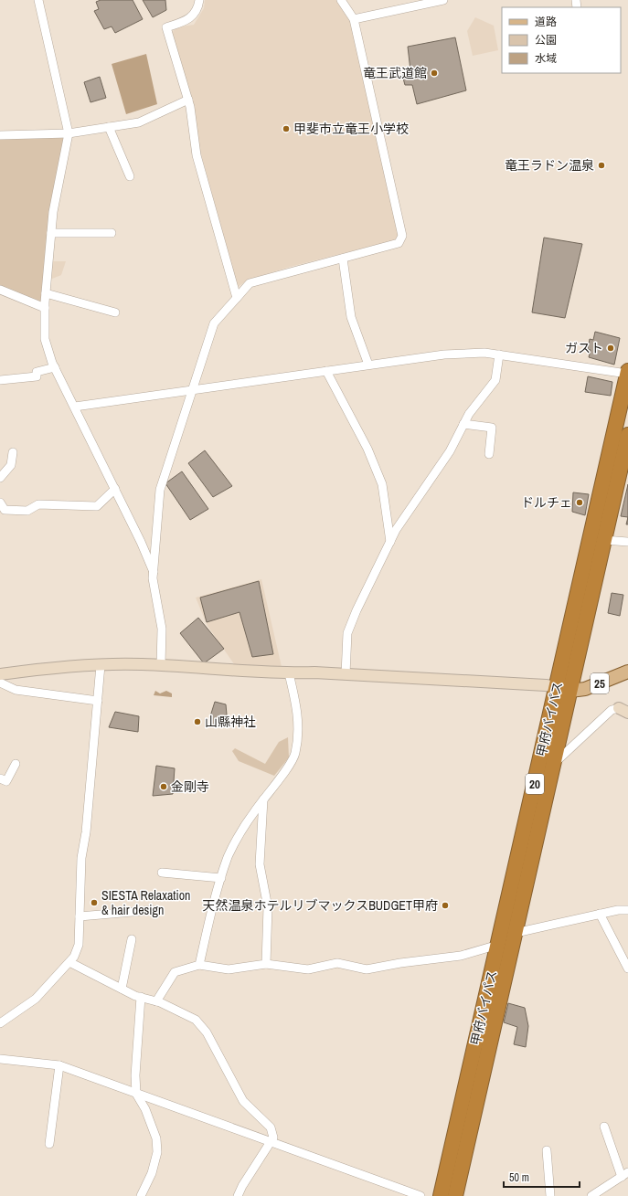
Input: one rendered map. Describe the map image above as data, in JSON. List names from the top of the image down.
{
  "streets": {
    "highway": ["甲府バイパス", "20"],
    "main road": ["25"]
  },
  "crossings": [
    ["25", "甲府バイパス"]
  ],
  "places": [
    "竜王武道館",
    "甲斐市立竜王小学校",
    "竜王ラドン温泉",
    "ガスト",
    "ドルチェ",
    "山縣神社",
    "金剛寺",
    "SIESTA Relaxation & hair design",
    "天然温泉ホテルリブマックスBUDGET甲府"
  ],
  "legend": ["道路", "公園", "水域"],
  "scale_bar": "50 m"
}
